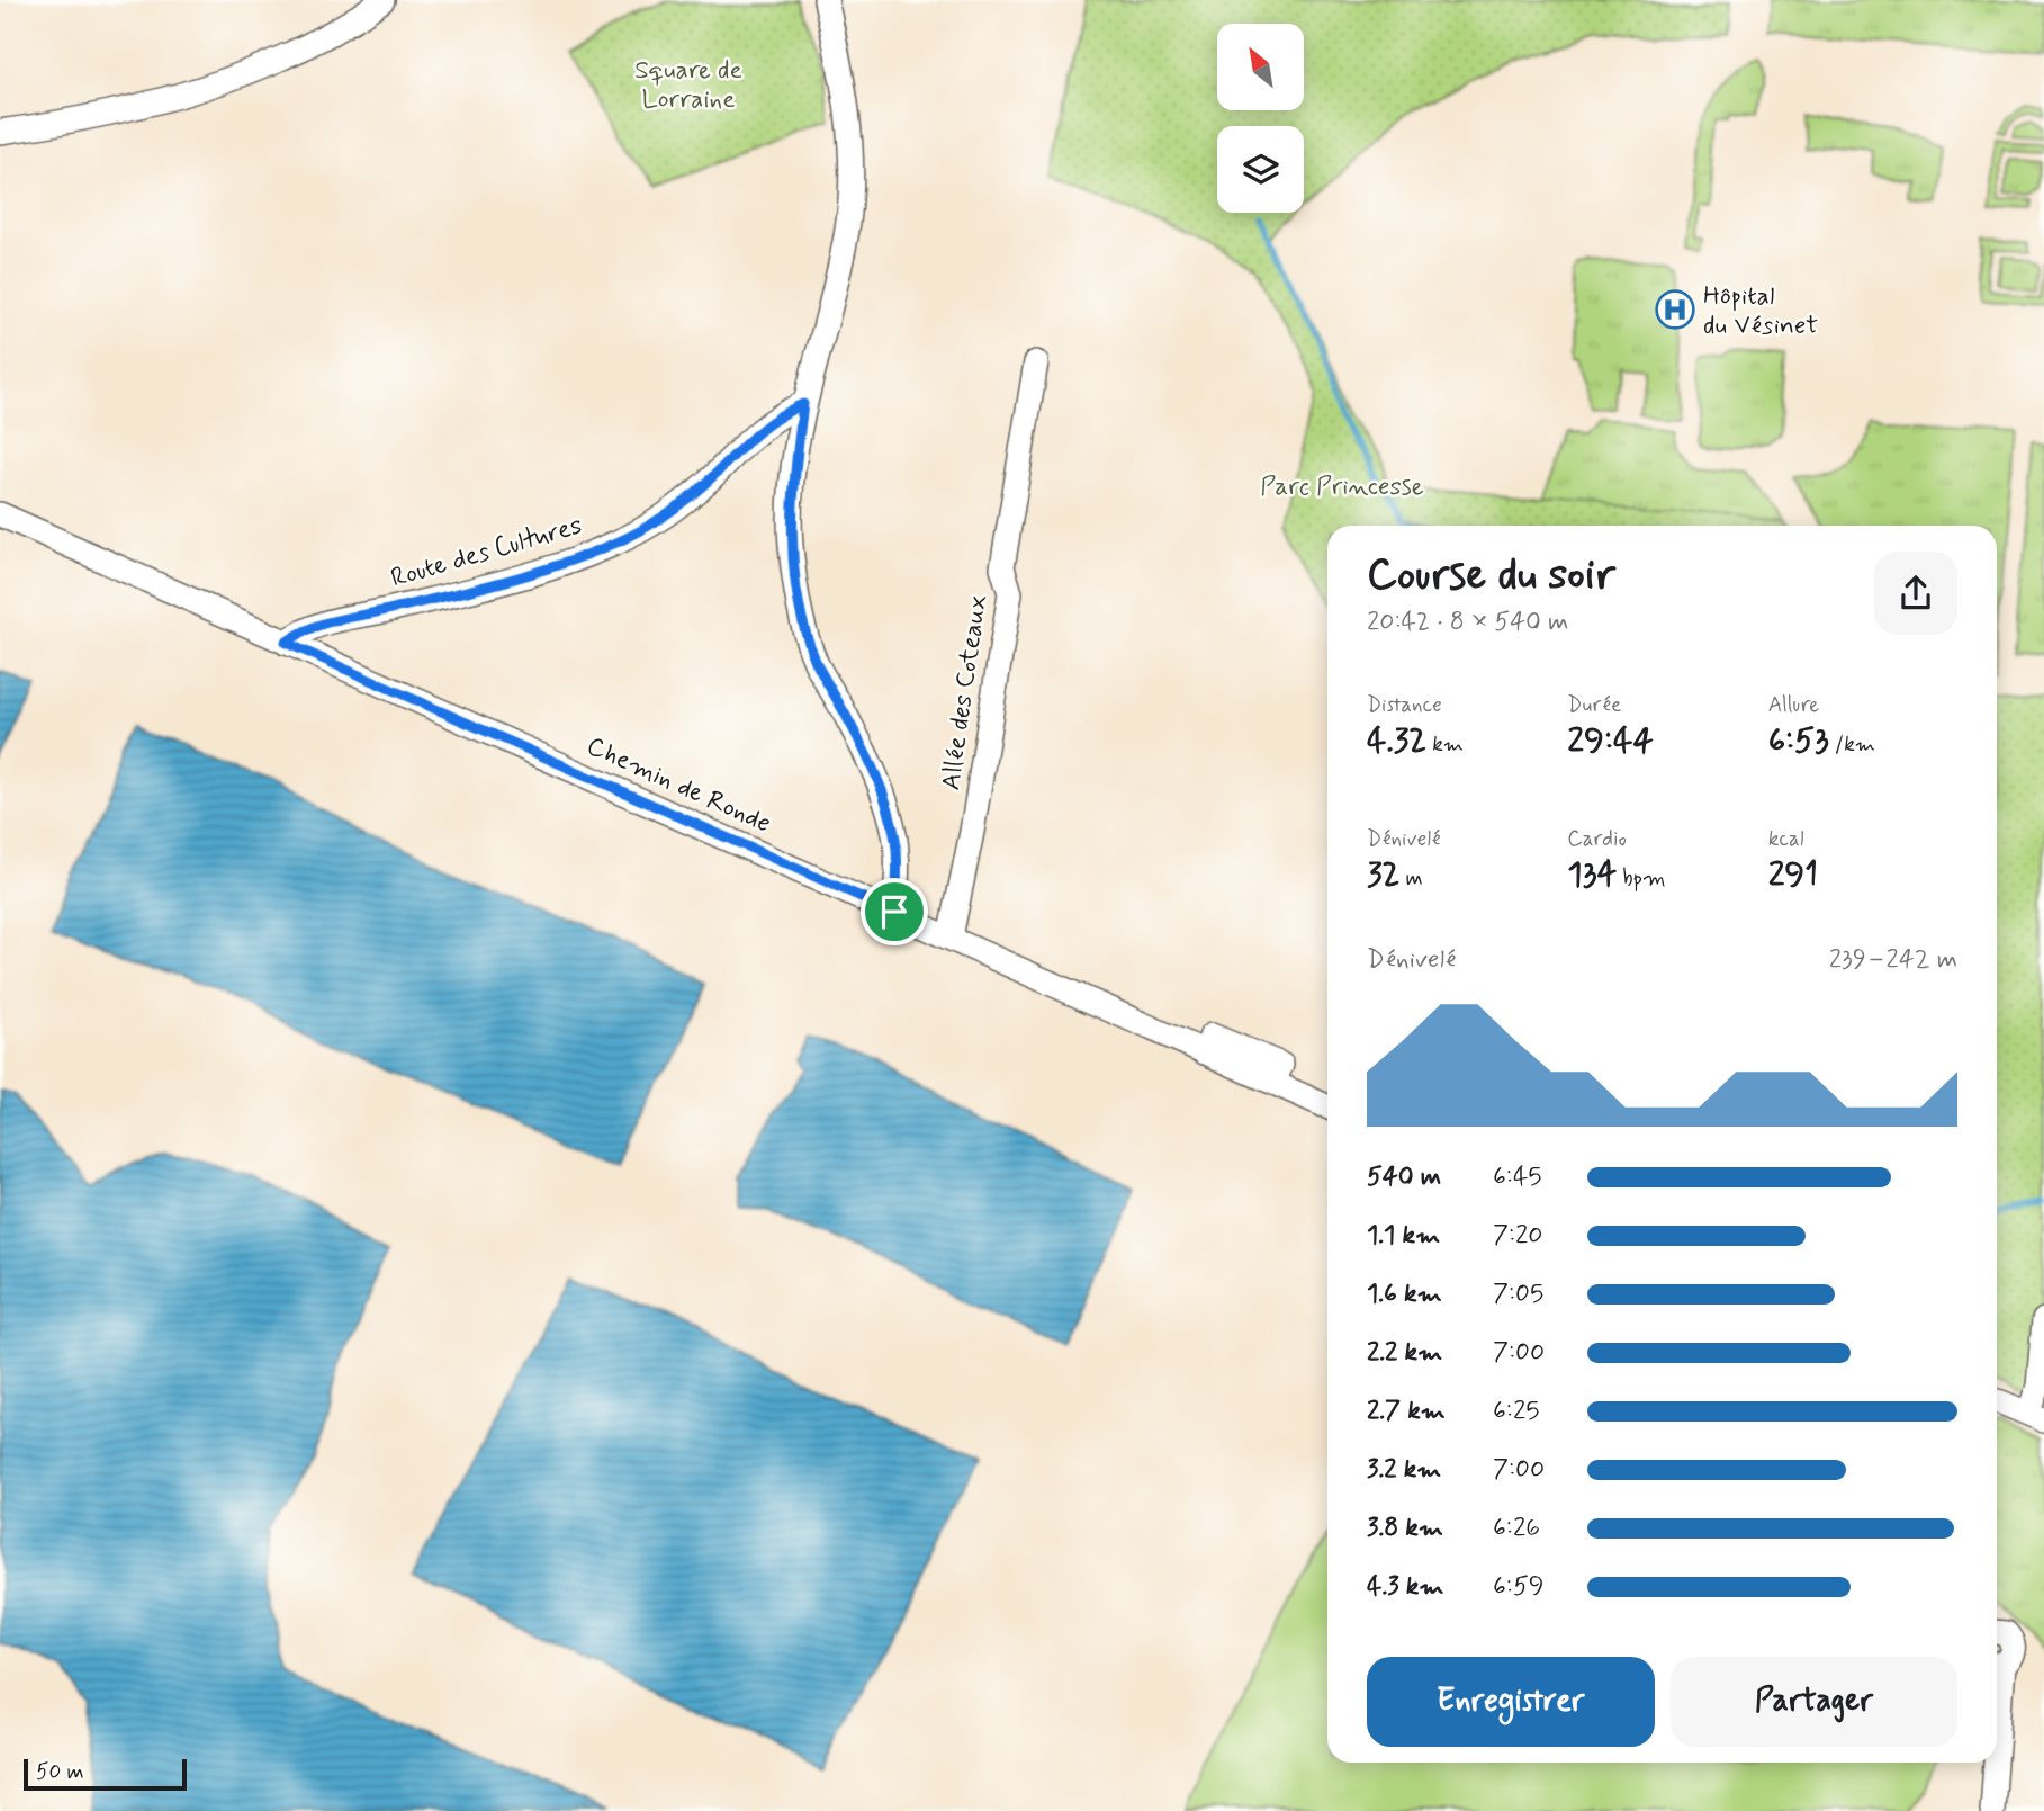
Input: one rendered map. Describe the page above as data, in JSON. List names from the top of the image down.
{
  "streets": {
    "street": ["Route des Cultures", "Allée des Coteaux", "Chemin de Ronde"]
  },
  "crossings": [
    ["Route des Cultures", "Chemin de Ronde"],
    ["Allée des Coteaux", "Chemin de Ronde"]
  ],
  "parks": ["Square de Lorraine", "Parc Princesse"],
  "places": {
    "hospital": ["Hôpital du Vésinet"]
  },
  "scale_bar": "50 m",
  "north": "top left",
  "page": {
    "heading": ["Course du soir", "20:42 · 8 × 540 m"],
    "stats": [
      ["Distance", "4.32 km"],
      ["Durée", "29:44"],
      ["Allure", "6:53 /km"],
      ["Dénivelé", "32 m"],
      ["Cardio", "134 bpm"],
      ["kcal", "291"]
    ],
    "chart": ["Dénivelé", "239–242 m"],
    "list": [
      {
        "name": "540 m",
        "note": "6:45"
      },
      {
        "name": "1.1 km",
        "note": "7:20"
      },
      {
        "name": "1.6 km",
        "note": "7:05"
      },
      {
        "name": "2.2 km",
        "note": "7:00"
      },
      {
        "name": "2.7 km",
        "note": "6:25"
      },
      {
        "name": "3.2 km",
        "note": "7:00"
      },
      {
        "name": "3.8 km",
        "note": "6:26"
      },
      {
        "name": "4.3 km",
        "note": "6:59"
      }
    ],
    "buttons": ["Enregistrer", "Partager"],
    "scale": "50 m"
  }
}
